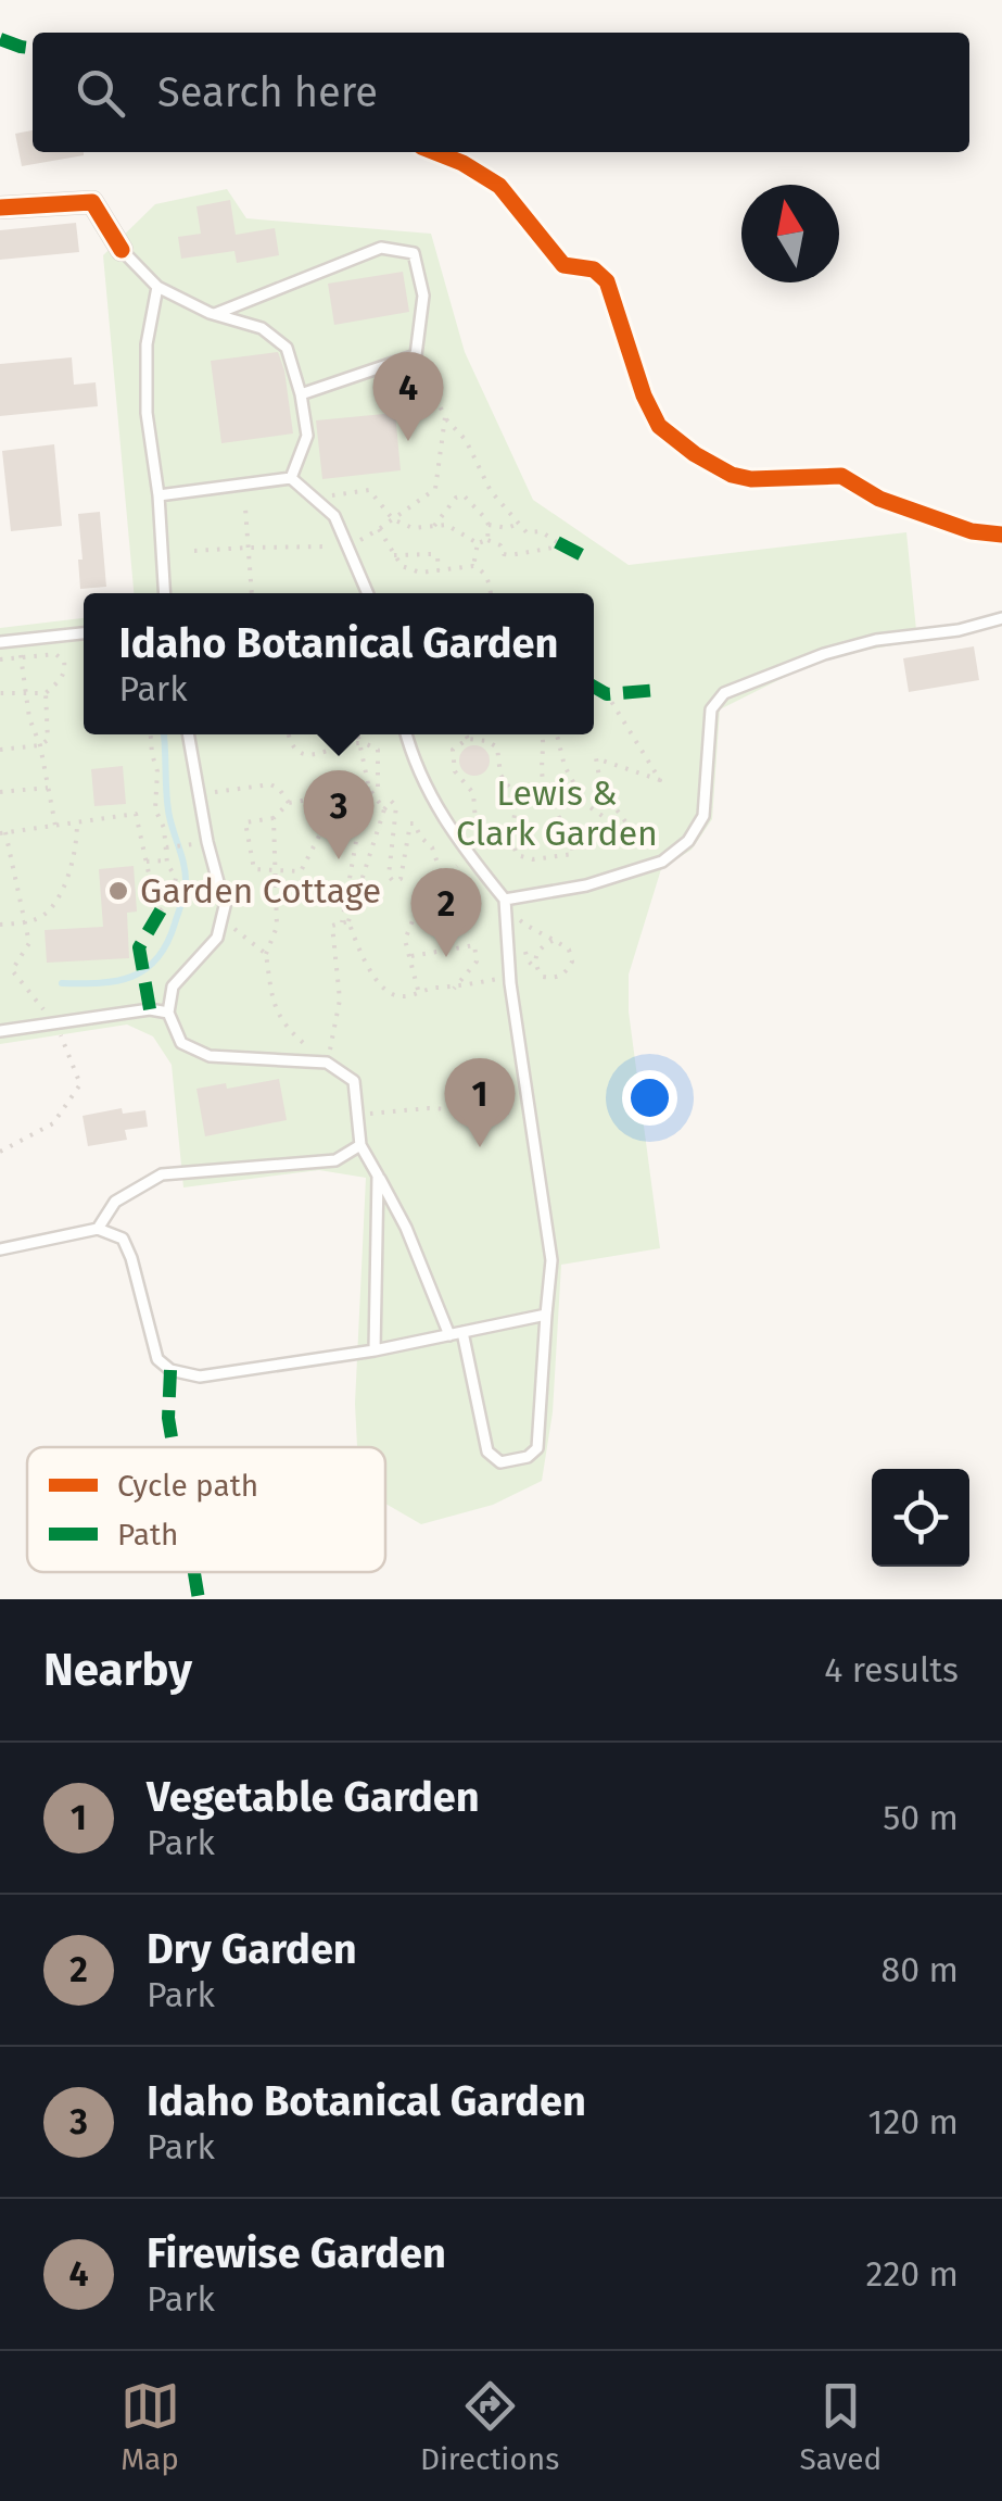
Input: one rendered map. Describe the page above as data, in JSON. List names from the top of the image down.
{
  "parks": ["Lewis & Clark Garden"],
  "places": ["Garden Cottage"],
  "legend": ["Cycle path", "Path"],
  "north": "top",
  "page": {
    "search": "Search here",
    "pins": [
      "4",
      "3",
      "2",
      "1"
    ],
    "popup": ["Idaho Botanical Garden", "Park"],
    "heading": ["Nearby", "4 results"],
    "list": [
      {
        "mark": "1",
        "name": "Vegetable Garden",
        "note": "Park",
        "value": "50 m"
      },
      {
        "mark": "2",
        "name": "Dry Garden",
        "note": "Park",
        "value": "80 m"
      },
      {
        "mark": "3",
        "name": "Idaho Botanical Garden",
        "note": "Park",
        "value": "120 m"
      },
      {
        "mark": "4",
        "name": "Firewise Garden",
        "note": "Park",
        "value": "220 m"
      }
    ],
    "nav": ["Map", "Directions", "Saved"]
  }
}
